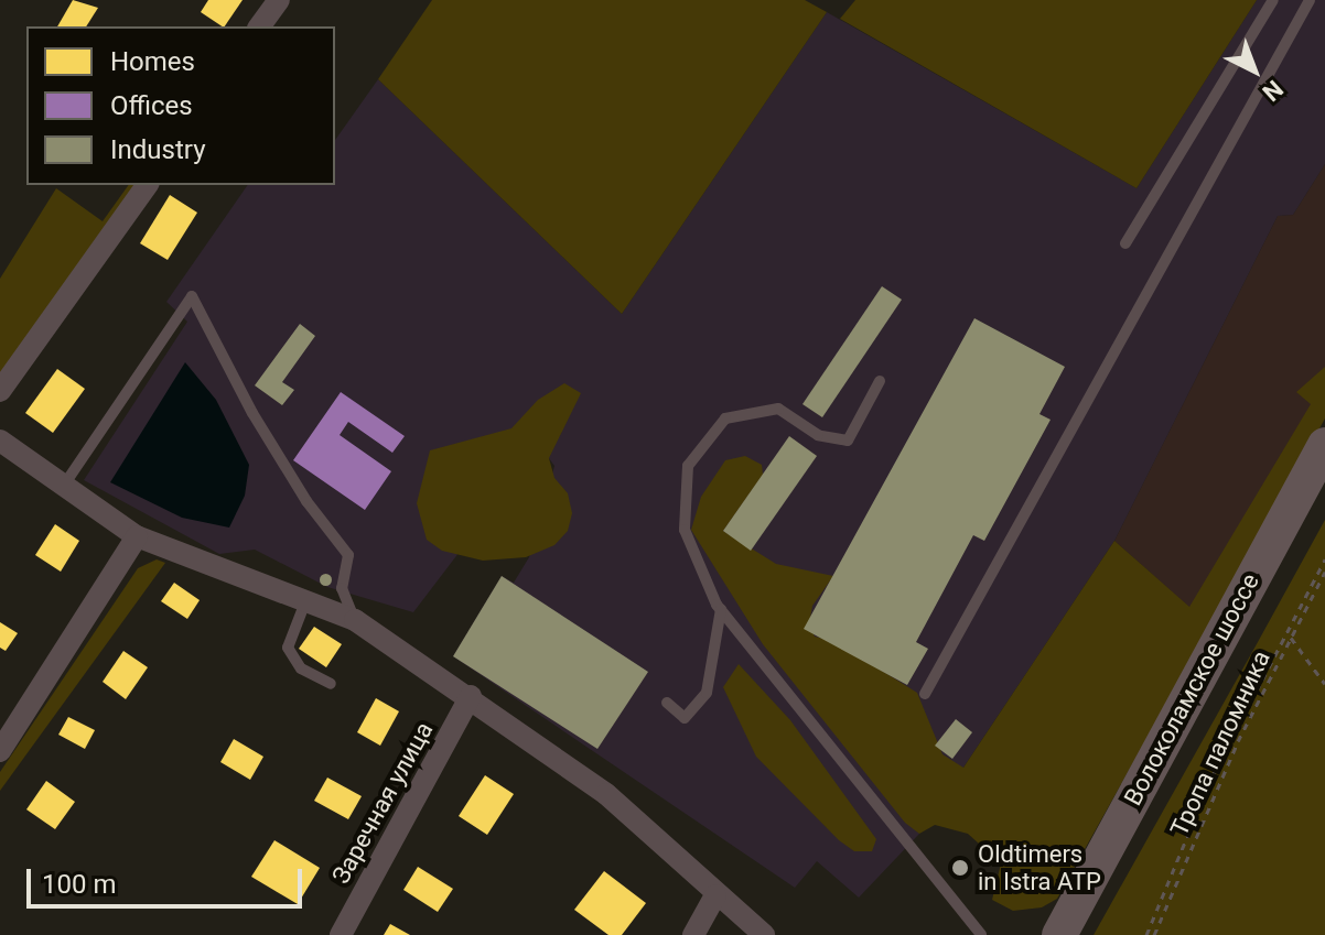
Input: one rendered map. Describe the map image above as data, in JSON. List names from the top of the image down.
{
  "streets": {
    "main road": ["Волоколамское шоссе"],
    "street": ["Заречная улица"],
    "path": ["Тропа паломника"]
  },
  "places": ["Oldtimers in Istra ATP"],
  "legend": ["Homes", "Offices", "Industry"],
  "scale_bar": "100 m",
  "north": "bottom right"
}
